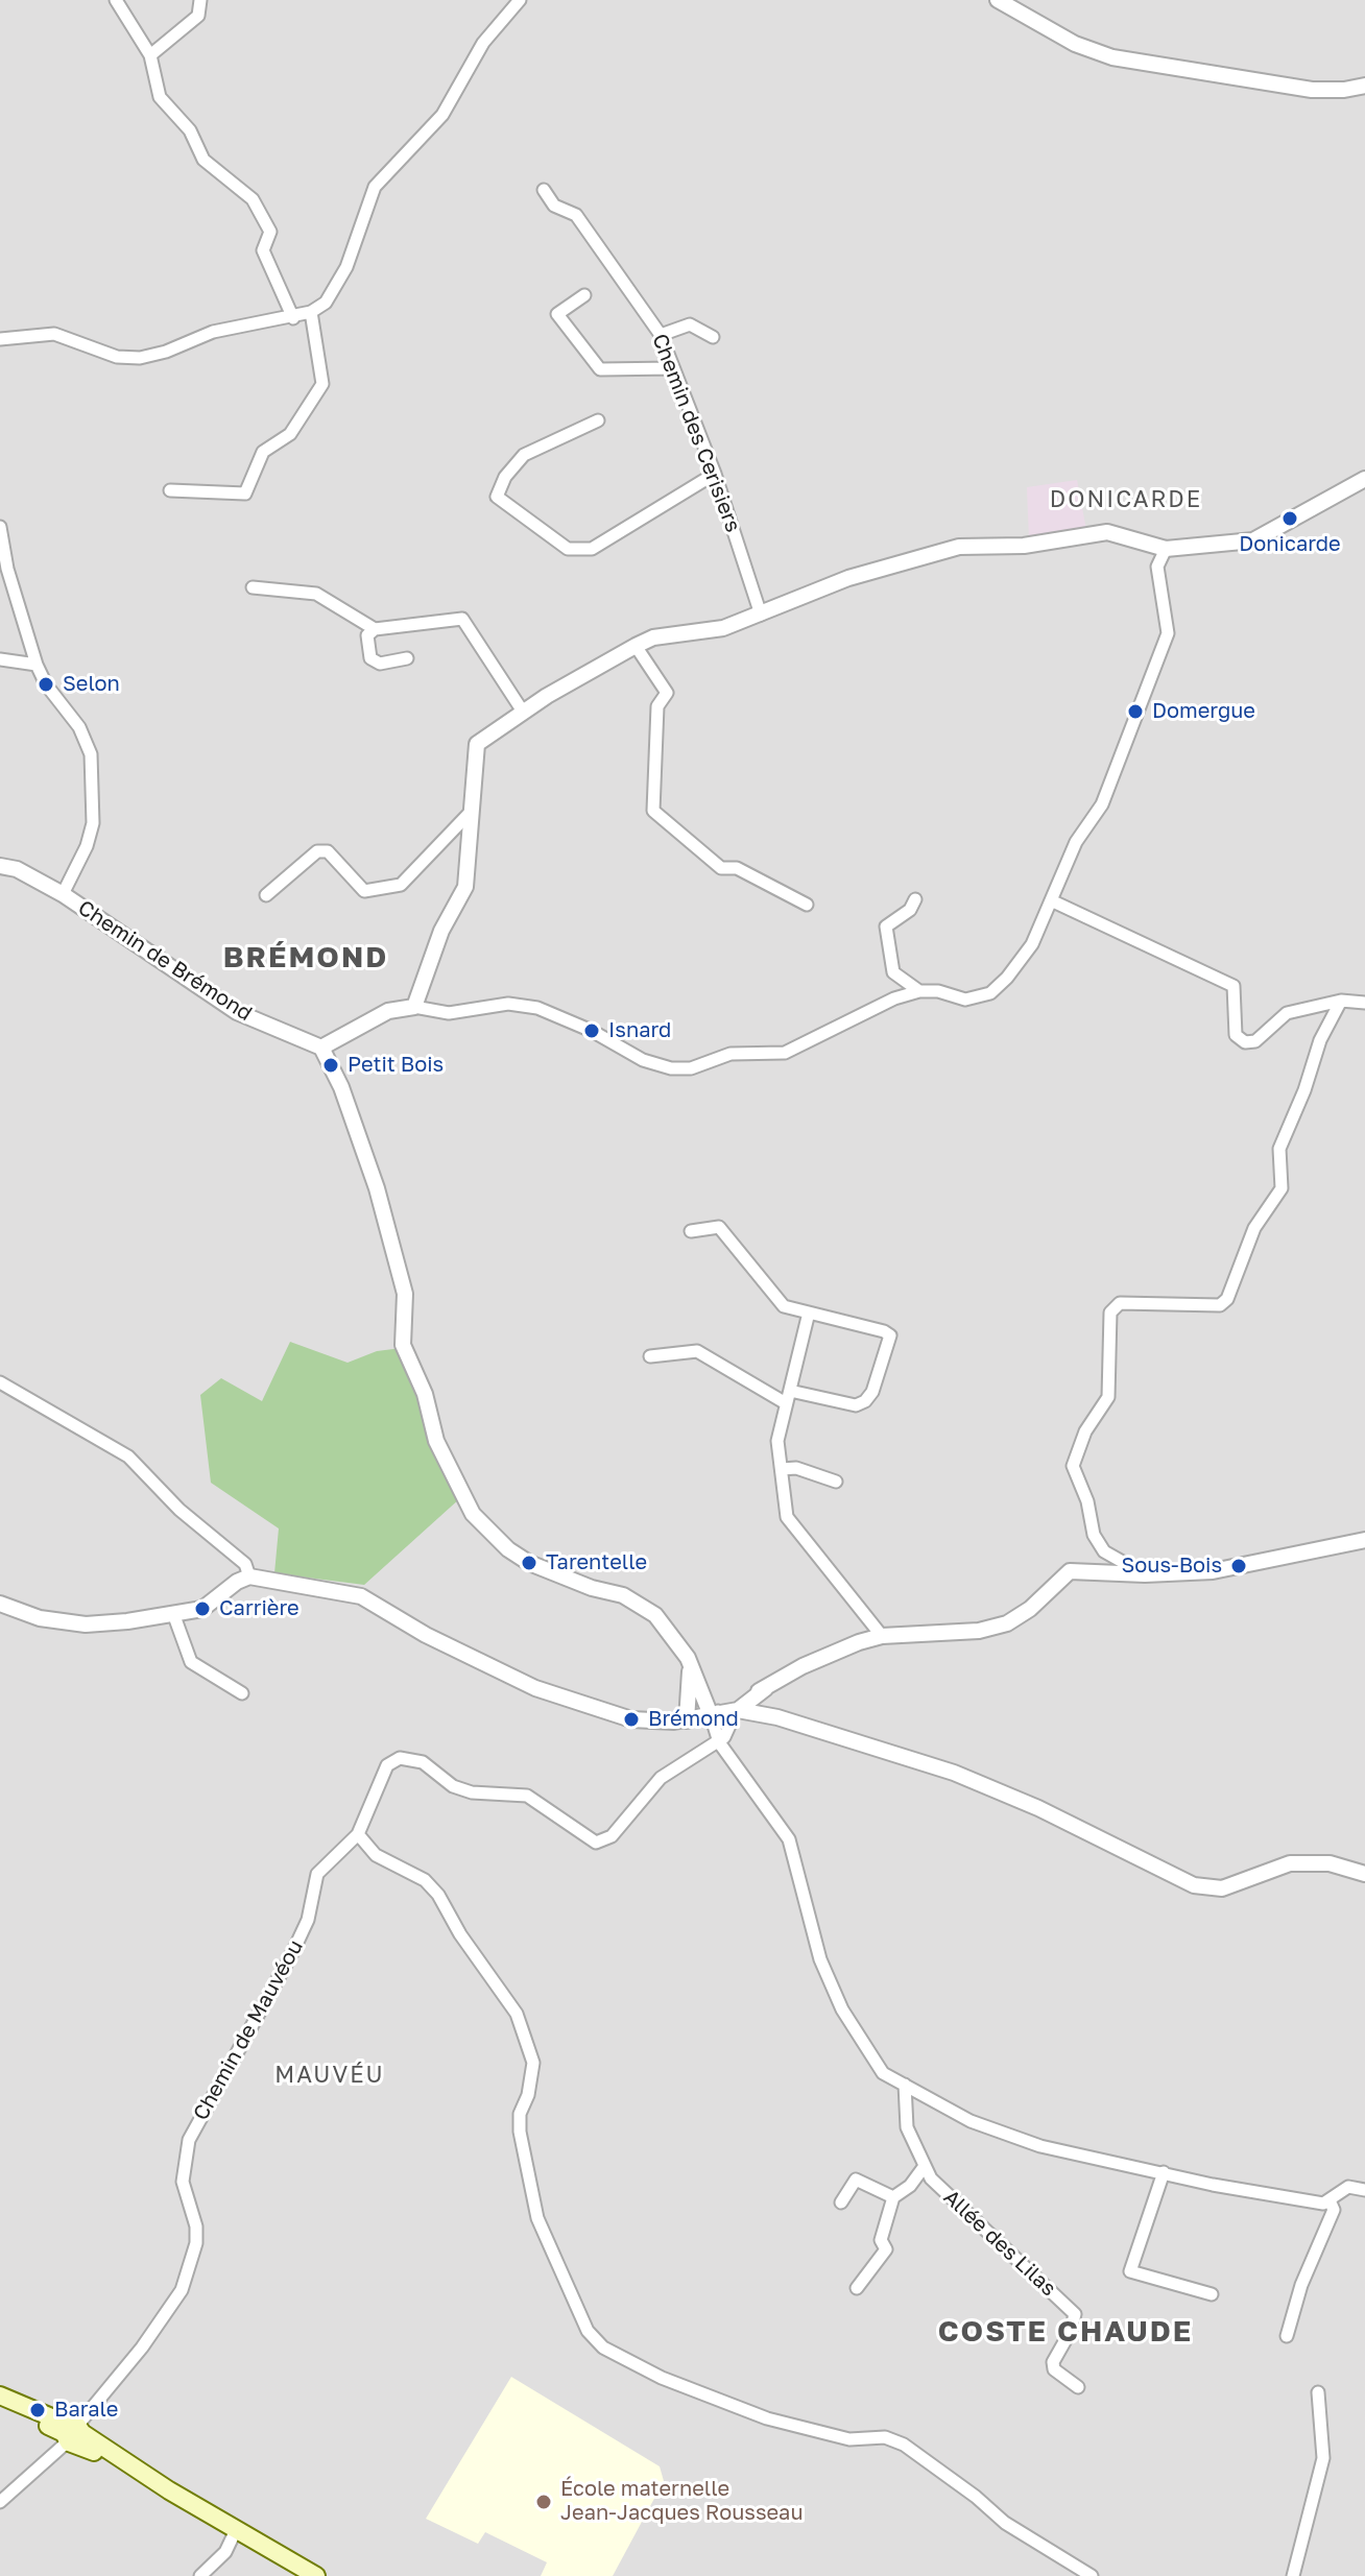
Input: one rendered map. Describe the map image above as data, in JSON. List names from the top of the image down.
{
  "streets": {
    "street": [
      "Chemin des Cerisiers",
      "Chemin de Brémond",
      "Chemin de Mauvéou",
      "Allée des Lilas"
    ]
  },
  "districts": [
    "DONICARDE",
    "BRÉMOND",
    "MAUVÉU",
    "COSTE CHAUDE"
  ],
  "places": [
    "Donicarde",
    "Selon",
    "Domergue",
    "Isnard",
    "Petit Bois",
    "Tarentelle",
    "Sous-Bois",
    "Carrière",
    "Brémond",
    "Barale",
    "École maternelle Jean-Jacques Rousseau"
  ]
}
